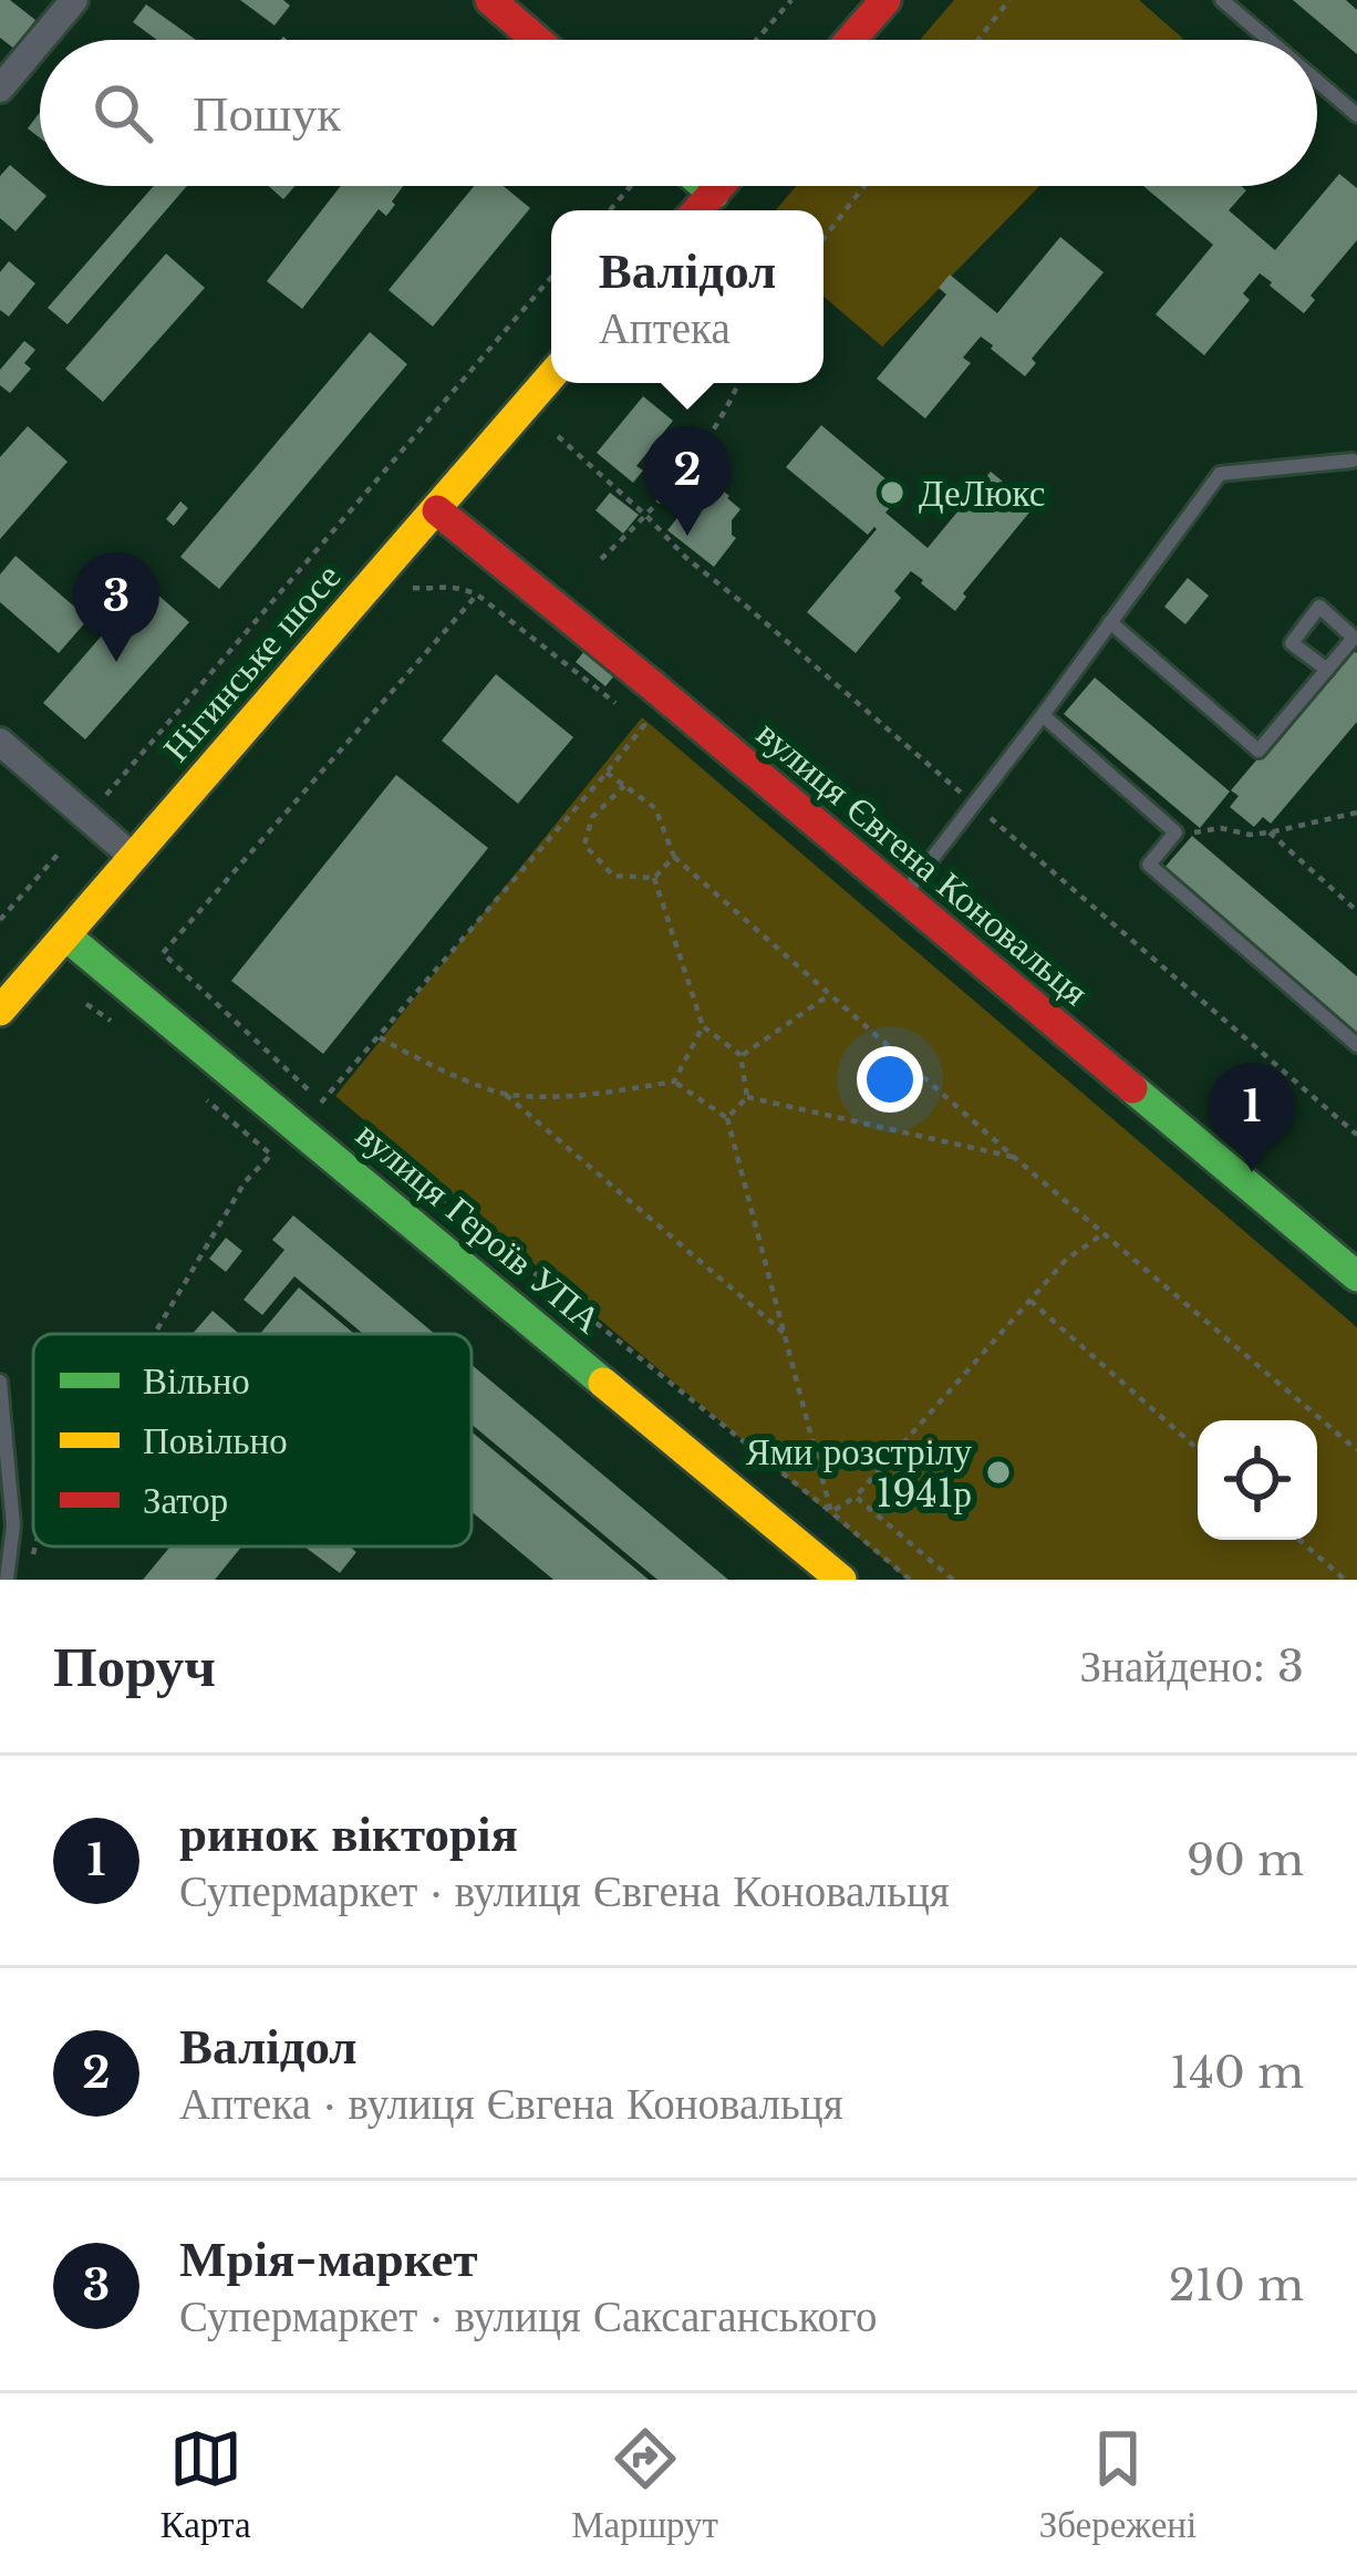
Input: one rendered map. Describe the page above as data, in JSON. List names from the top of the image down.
{
  "streets": {
    "street": ["Нігинське шосе", "вулиця Євгена Коновальця", "вулиця Героїв УПА"]
  },
  "crossings": [
    ["Нігинське шосе", "вулиця Євгена Коновальця"],
    ["Нігинське шосе", "вулиця Героїв УПА"]
  ],
  "places": ["ДеЛюкс", "Ями розстрілу 1941р"],
  "legend": ["Вільно", "Повільно", "Затор"],
  "page": {
    "search": "Пошук",
    "popup": ["Валідол", "Аптека"],
    "pins": ["2", "3", "1"],
    "heading": ["Поруч", "Знайдено: 3"],
    "list": [
      {
        "mark": "1",
        "name": "ринок вікторія",
        "note": "Супермаркет · вулиця Євгена Коновальця",
        "value": "90 m"
      },
      {
        "mark": "2",
        "name": "Валідол",
        "note": "Аптека · вулиця Євгена Коновальця",
        "value": "140 m"
      },
      {
        "mark": "3",
        "name": "Мрія-маркет",
        "note": "Супермаркет · вулиця Саксаганського",
        "value": "210 m"
      }
    ],
    "nav": ["Карта", "Маршрут", "Збережені"]
  }
}
